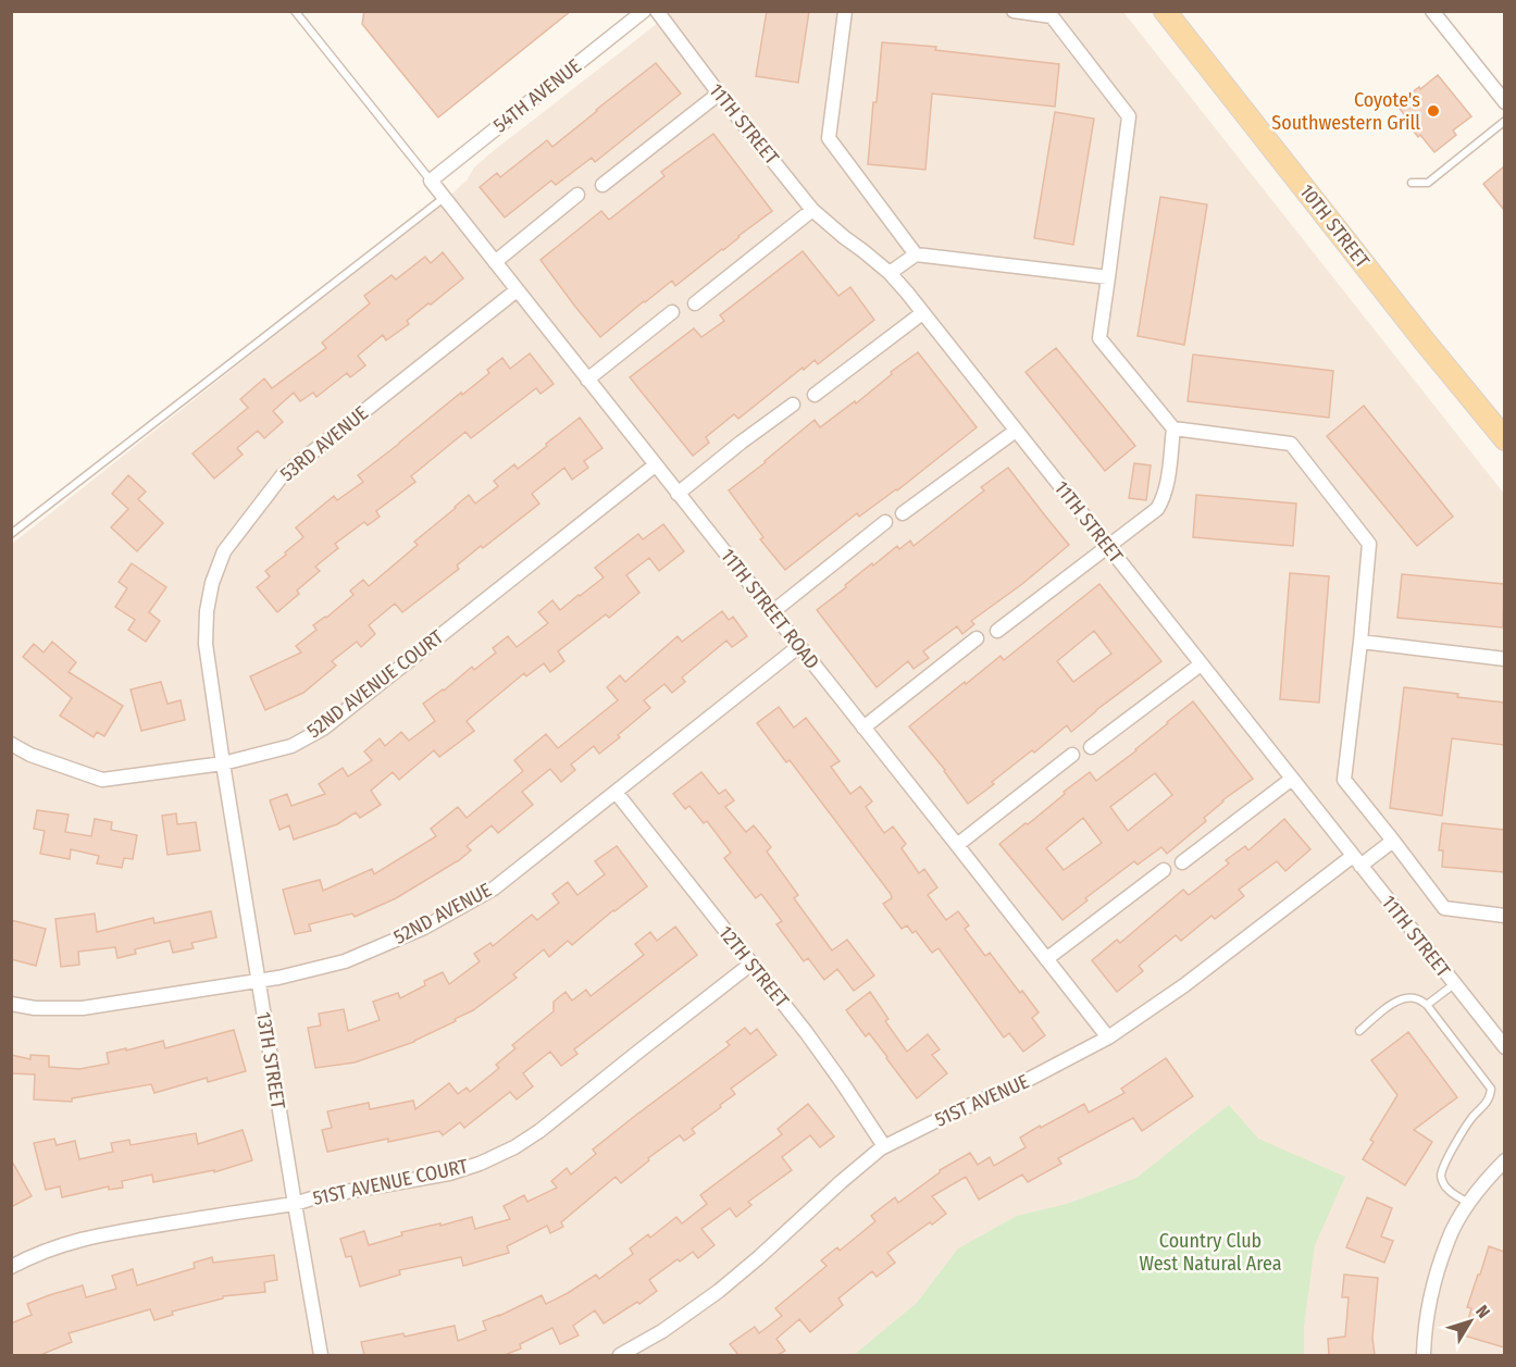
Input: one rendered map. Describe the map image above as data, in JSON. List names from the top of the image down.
{
  "streets": {
    "main road": ["10TH STREET"],
    "street": [
      "54TH AVENUE",
      "11TH STREET",
      "53RD AVENUE",
      "11TH STREET ROAD",
      "52ND AVENUE COURT",
      "52ND AVENUE",
      "12TH STREET",
      "13TH STREET",
      "51ST AVENUE",
      "51ST AVENUE COURT"
    ]
  },
  "crossings": [
    ["54TH AVENUE", "11TH STREET ROAD"],
    ["11TH STREET", "51ST AVENUE"],
    ["53RD AVENUE", "11TH STREET ROAD"],
    ["53RD AVENUE", "52ND AVENUE COURT"],
    ["53RD AVENUE", "13TH STREET"],
    ["11TH STREET ROAD", "52ND AVENUE COURT"],
    ["11TH STREET ROAD", "52ND AVENUE"],
    ["11TH STREET ROAD", "51ST AVENUE"],
    ["52ND AVENUE COURT", "13TH STREET"],
    ["52ND AVENUE", "12TH STREET"],
    ["52ND AVENUE", "13TH STREET"],
    ["12TH STREET", "51ST AVENUE"],
    ["12TH STREET", "51ST AVENUE COURT"],
    ["13TH STREET", "51ST AVENUE COURT"]
  ],
  "parks": ["Country Club West Natural Area"],
  "places": ["Coyote's Southwestern Grill"],
  "north": "top right"
}
